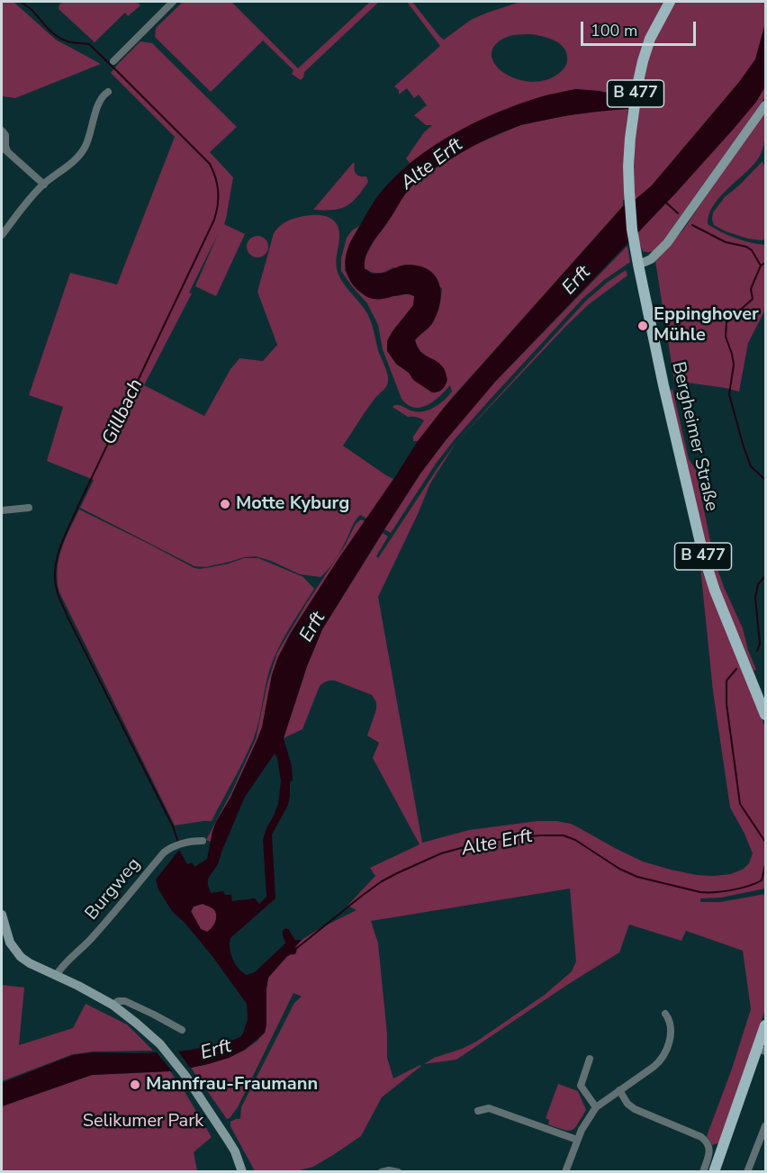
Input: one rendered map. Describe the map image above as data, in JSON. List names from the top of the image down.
{
  "streets": {
    "main road": ["B 477", "Bergheimer Straße"],
    "street": ["Burgweg"]
  },
  "water": ["Alte Erft", "Erft", "Gillbach"],
  "parks": ["Selikumer Park"],
  "places": ["Eppinghover Mühle", "Motte Kyburg", "Mannfrau-Fraumann"],
  "scale_bar": "100 m"
}
